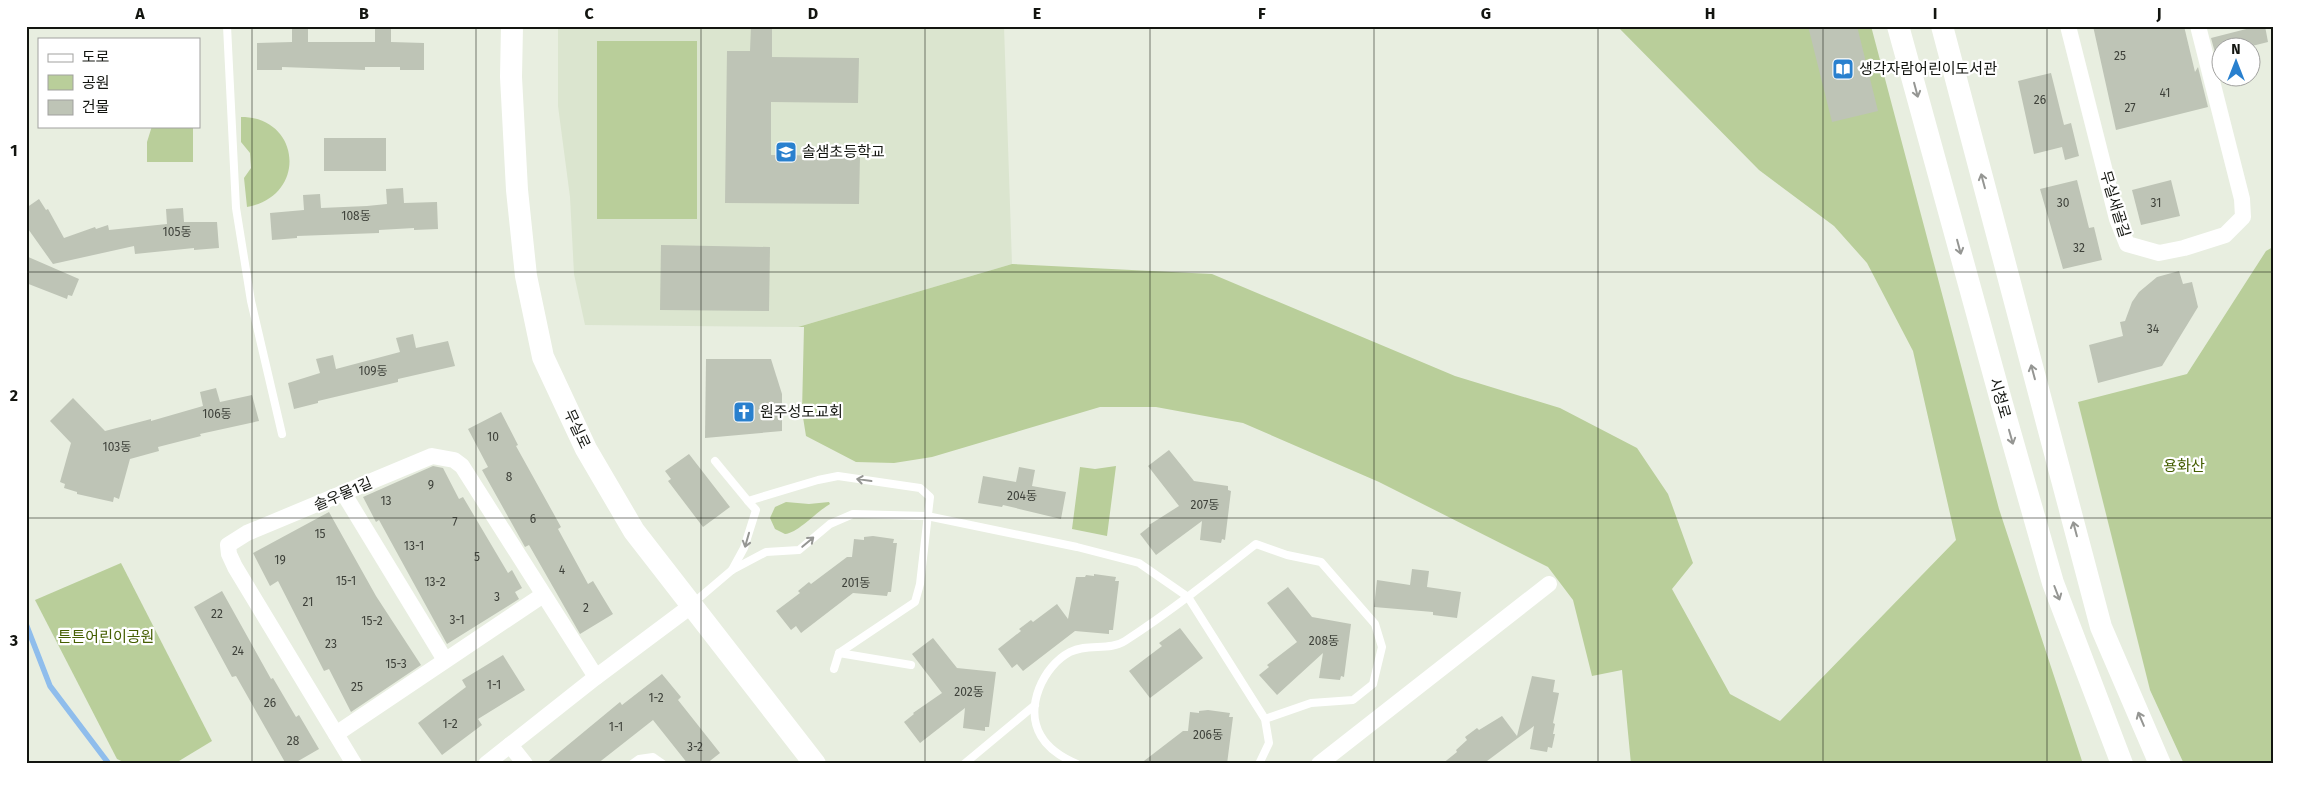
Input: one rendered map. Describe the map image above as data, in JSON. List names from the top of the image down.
{
  "streets": {
    "street": [
      "무실새골길",
      "시청로",
      "무실로",
      "솔우물1길"
    ]
  },
  "parks": ["용화산", "튼튼어린이공원"],
  "places": {
    "library": ["생각자람어린이도서관"],
    "school or university": ["솔샘초등학교"],
    "church": ["원주성도교회"]
  },
  "house_numbers": [
    "25",
    "41",
    "26",
    "27",
    "30",
    "31",
    "108동",
    "105동",
    "32",
    "34",
    "109동",
    "106동",
    "10",
    "103동",
    "8",
    "9",
    "204동",
    "13",
    "207동",
    "6",
    "7",
    "15",
    "13-1",
    "5",
    "19",
    "4",
    "15-1",
    "13-2",
    "201동",
    "3",
    "21",
    "2",
    "22",
    "3-1",
    "15-2",
    "208동",
    "23",
    "24",
    "15-3",
    "1-1",
    "25",
    "202동",
    "1-2",
    "26",
    "1-2",
    "1-1",
    "206동",
    "28",
    "3-2"
  ],
  "legend": ["도로", "공원", "건물"],
  "north": "top",
  "grid": {
    "columns": [
      "A",
      "B",
      "C",
      "D",
      "E",
      "F",
      "G",
      "H",
      "I",
      "J"
    ],
    "rows": ["1", "2", "3"]
  }
}
